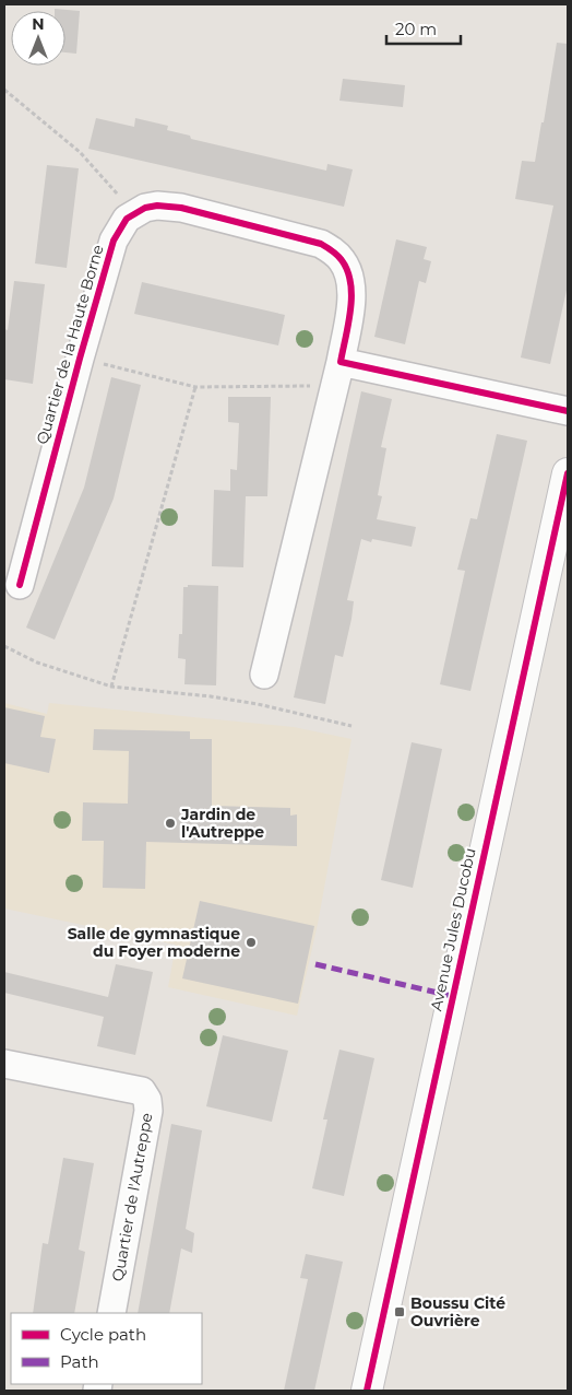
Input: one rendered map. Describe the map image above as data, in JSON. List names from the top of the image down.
{
  "streets": {
    "street": ["Quartier de la Haute Borne", "Avenue Jules Ducobu", "Quartier de l'Autreppe"]
  },
  "places": {
    "other": ["Jardin de l'Autreppe", "Salle de gymnastique du Foyer moderne"],
    "transit": ["Boussu Cité Ouvrière"]
  },
  "legend": ["Cycle path", "Path"],
  "scale_bar": "20 m",
  "north": "top"
}
